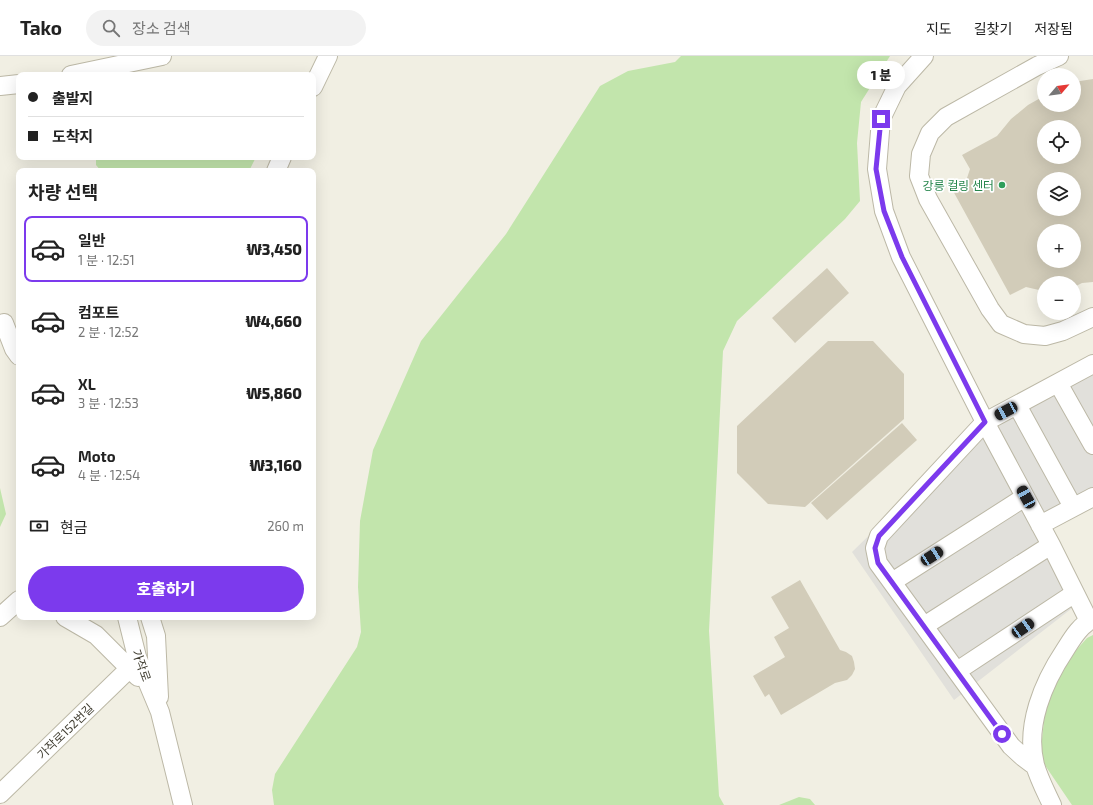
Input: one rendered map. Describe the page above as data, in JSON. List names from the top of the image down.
{
  "streets": {
    "street": ["가작로", "가작로152번길"]
  },
  "places": ["강릉 컬링 센터"],
  "north": "top right",
  "page": {
    "header": "Tako",
    "search": "장소 검색",
    "nav": ["지도", "길찾기", "저장됨"],
    "bubble": "1 분",
    "map_buttons": ["+", "−"],
    "banner": ["출발지", "도착지"],
    "heading": "차량 선택",
    "list": [
      {
        "name": "일반",
        "note": "1 분 · 12:51",
        "value": "₩3,450"
      },
      {
        "name": "컴포트",
        "note": "2 분 · 12:52",
        "value": "₩4,660"
      },
      {
        "name": "XL",
        "note": "3 분 · 12:53",
        "value": "₩5,860"
      },
      {
        "name": "Moto",
        "note": "4 분 · 12:54",
        "value": "₩3,160"
      }
    ],
    "pay": ["현금", "260 m"],
    "buttons": "호출하기"
  }
}
